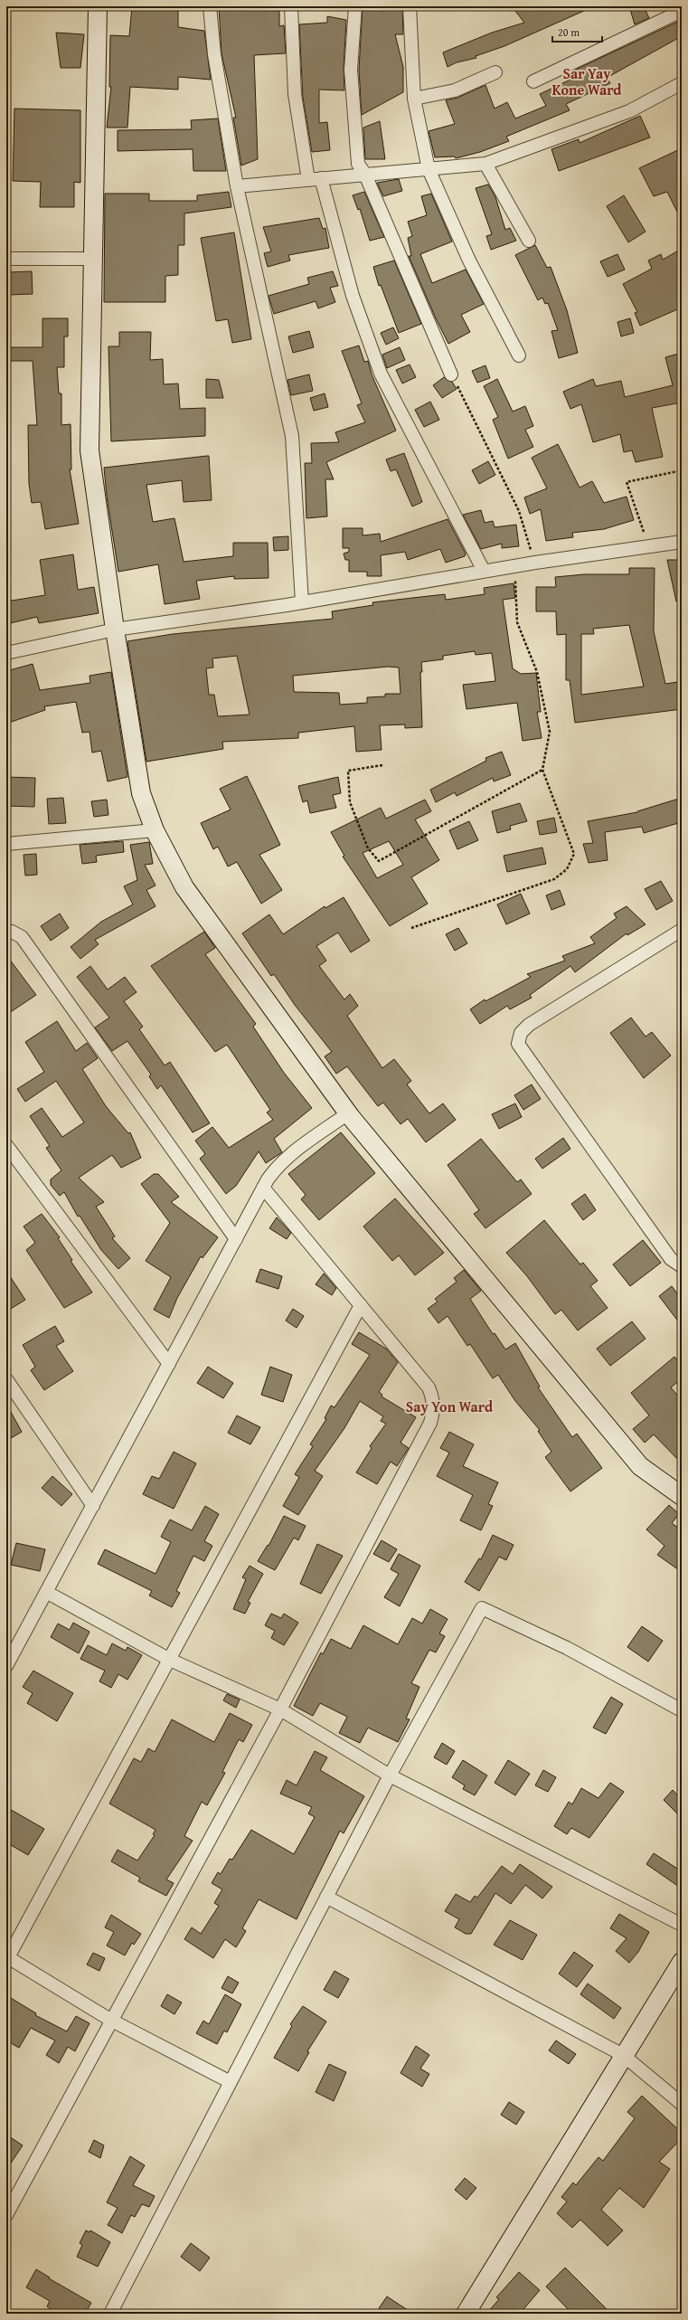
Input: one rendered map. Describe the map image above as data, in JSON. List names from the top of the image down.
{
  "districts": ["Sar Yay Kone Ward", "Say Yon Ward"],
  "scale_bar": "20 m"
}
